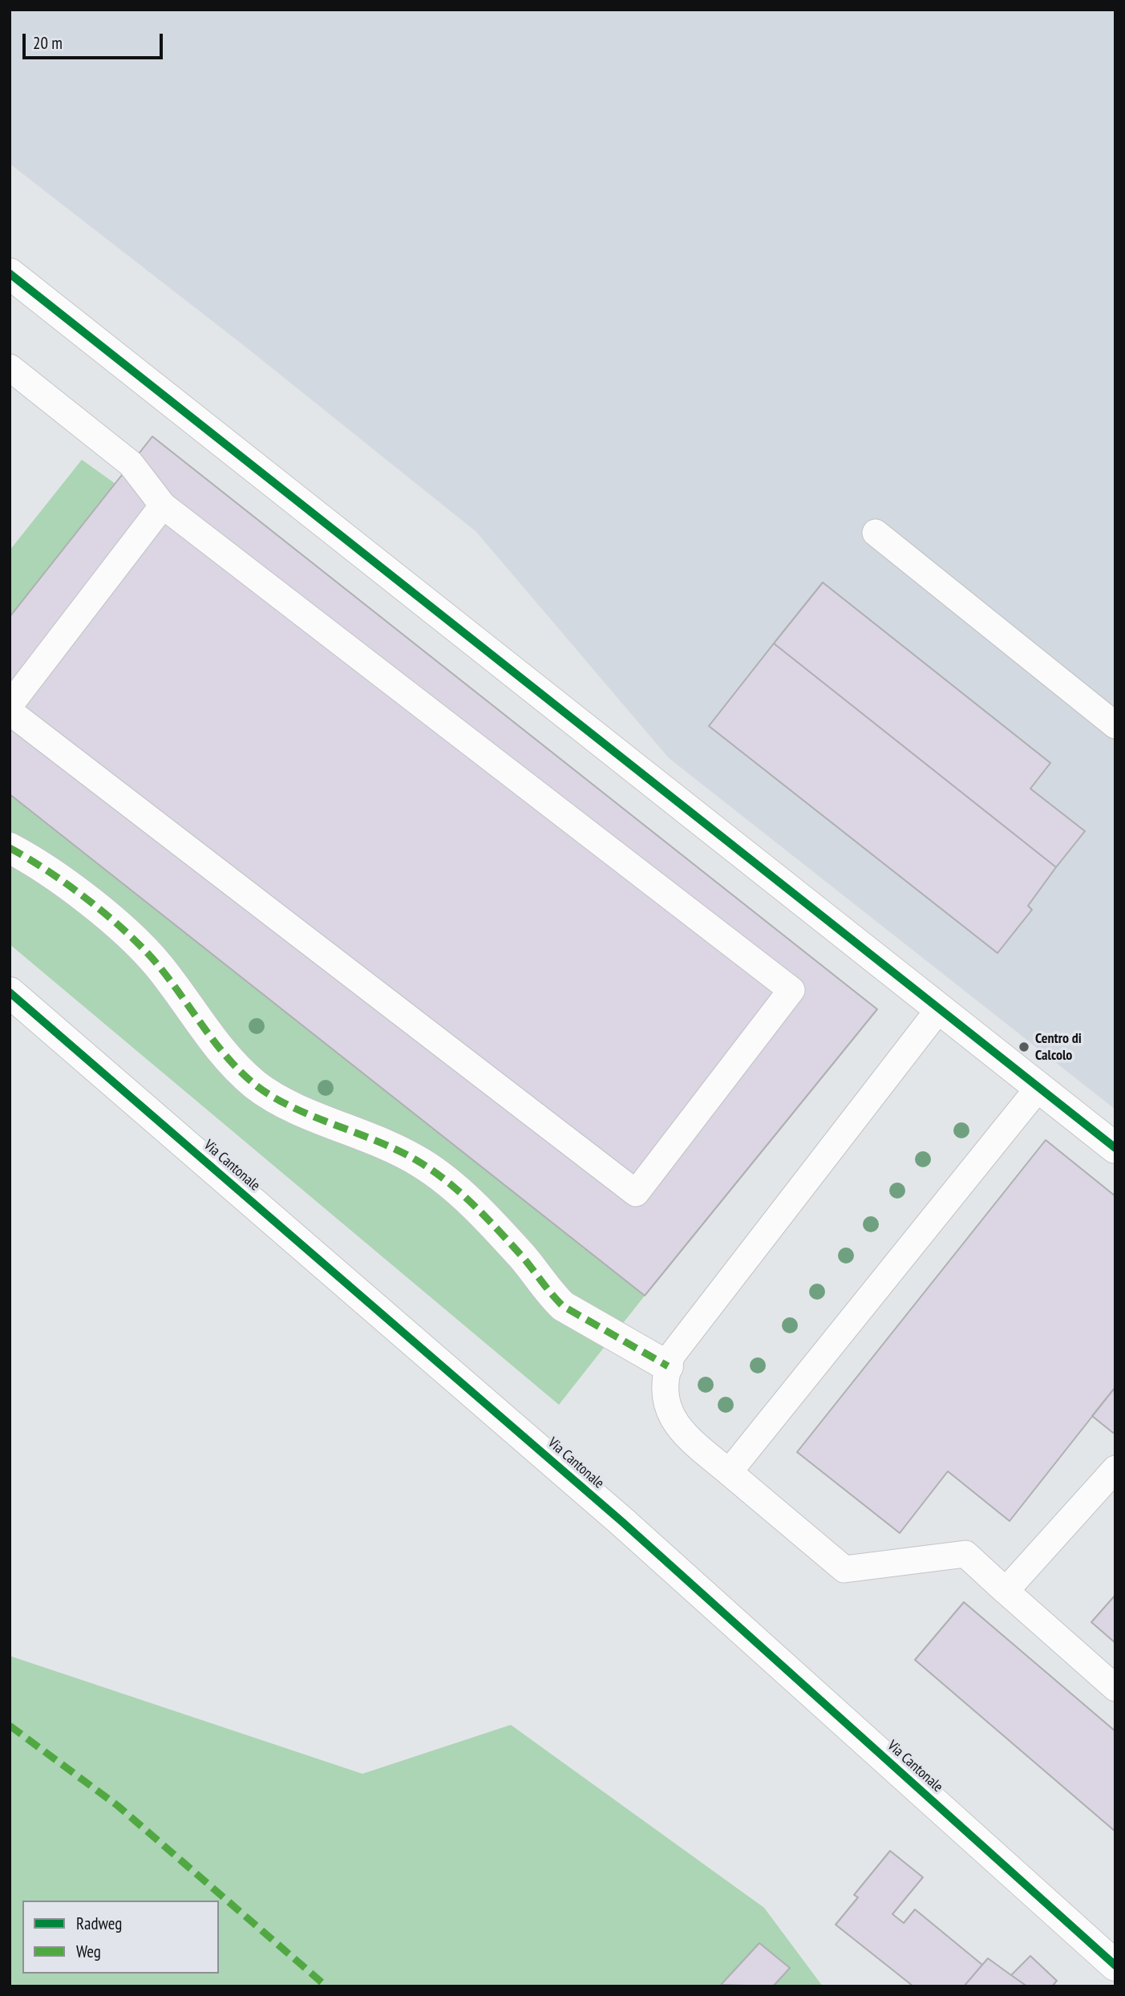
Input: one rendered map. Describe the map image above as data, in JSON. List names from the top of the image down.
{
  "streets": {
    "street": ["Via Cantonale"]
  },
  "places": ["Centro di Calcolo"],
  "legend": ["Radweg", "Weg"],
  "scale_bar": "20 m"
}
